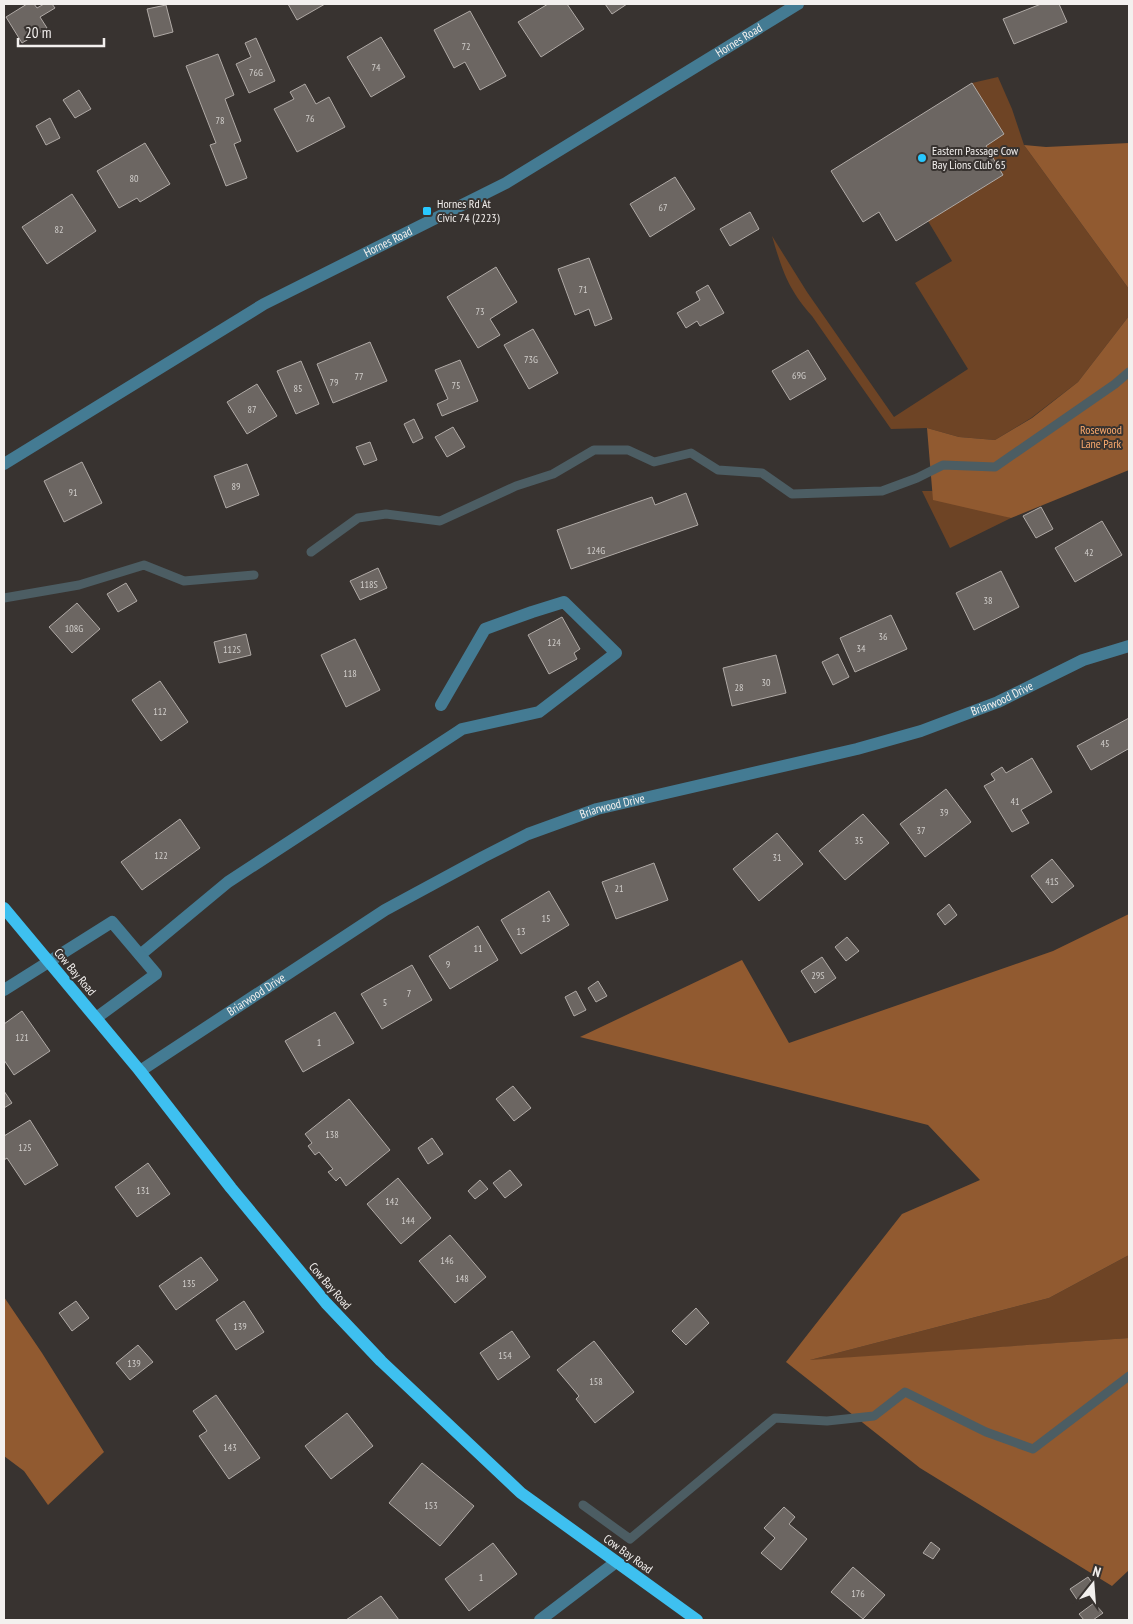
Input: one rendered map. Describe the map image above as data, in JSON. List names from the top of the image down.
{
  "streets": {
    "main road": ["Cow Bay Road"],
    "street": ["Hornes Road", "Briarwood Drive"]
  },
  "crossings": [
    ["Briarwood Drive", "Cow Bay Road"]
  ],
  "parks": ["Rosewood Lane Park"],
  "places": {
    "other": ["Eastern Passage Cow Bay Lions Club 65"],
    "transit": ["Hornes Rd At Civic 74 (2223)"]
  },
  "house_numbers": [
    "72",
    "74",
    "76G",
    "76",
    "78",
    "80",
    "67",
    "82",
    "71",
    "73",
    "73G",
    "69G",
    "77",
    "79",
    "75",
    "85",
    "87",
    "89",
    "91",
    "124G",
    "42",
    "118S",
    "38",
    "108G",
    "36",
    "124",
    "34",
    "112S",
    "118",
    "30",
    "28",
    "112",
    "45",
    "41",
    "39",
    "37",
    "35",
    "122",
    "31",
    "41S",
    "21",
    "15",
    "13",
    "11",
    "9",
    "29S",
    "7",
    "5",
    "121",
    "1",
    "138",
    "125",
    "131",
    "142",
    "144",
    "146",
    "148",
    "135",
    "139",
    "154",
    "139",
    "158",
    "143",
    "153",
    "1",
    "176"
  ],
  "scale_bar": "20 m",
  "north": "top"
}
